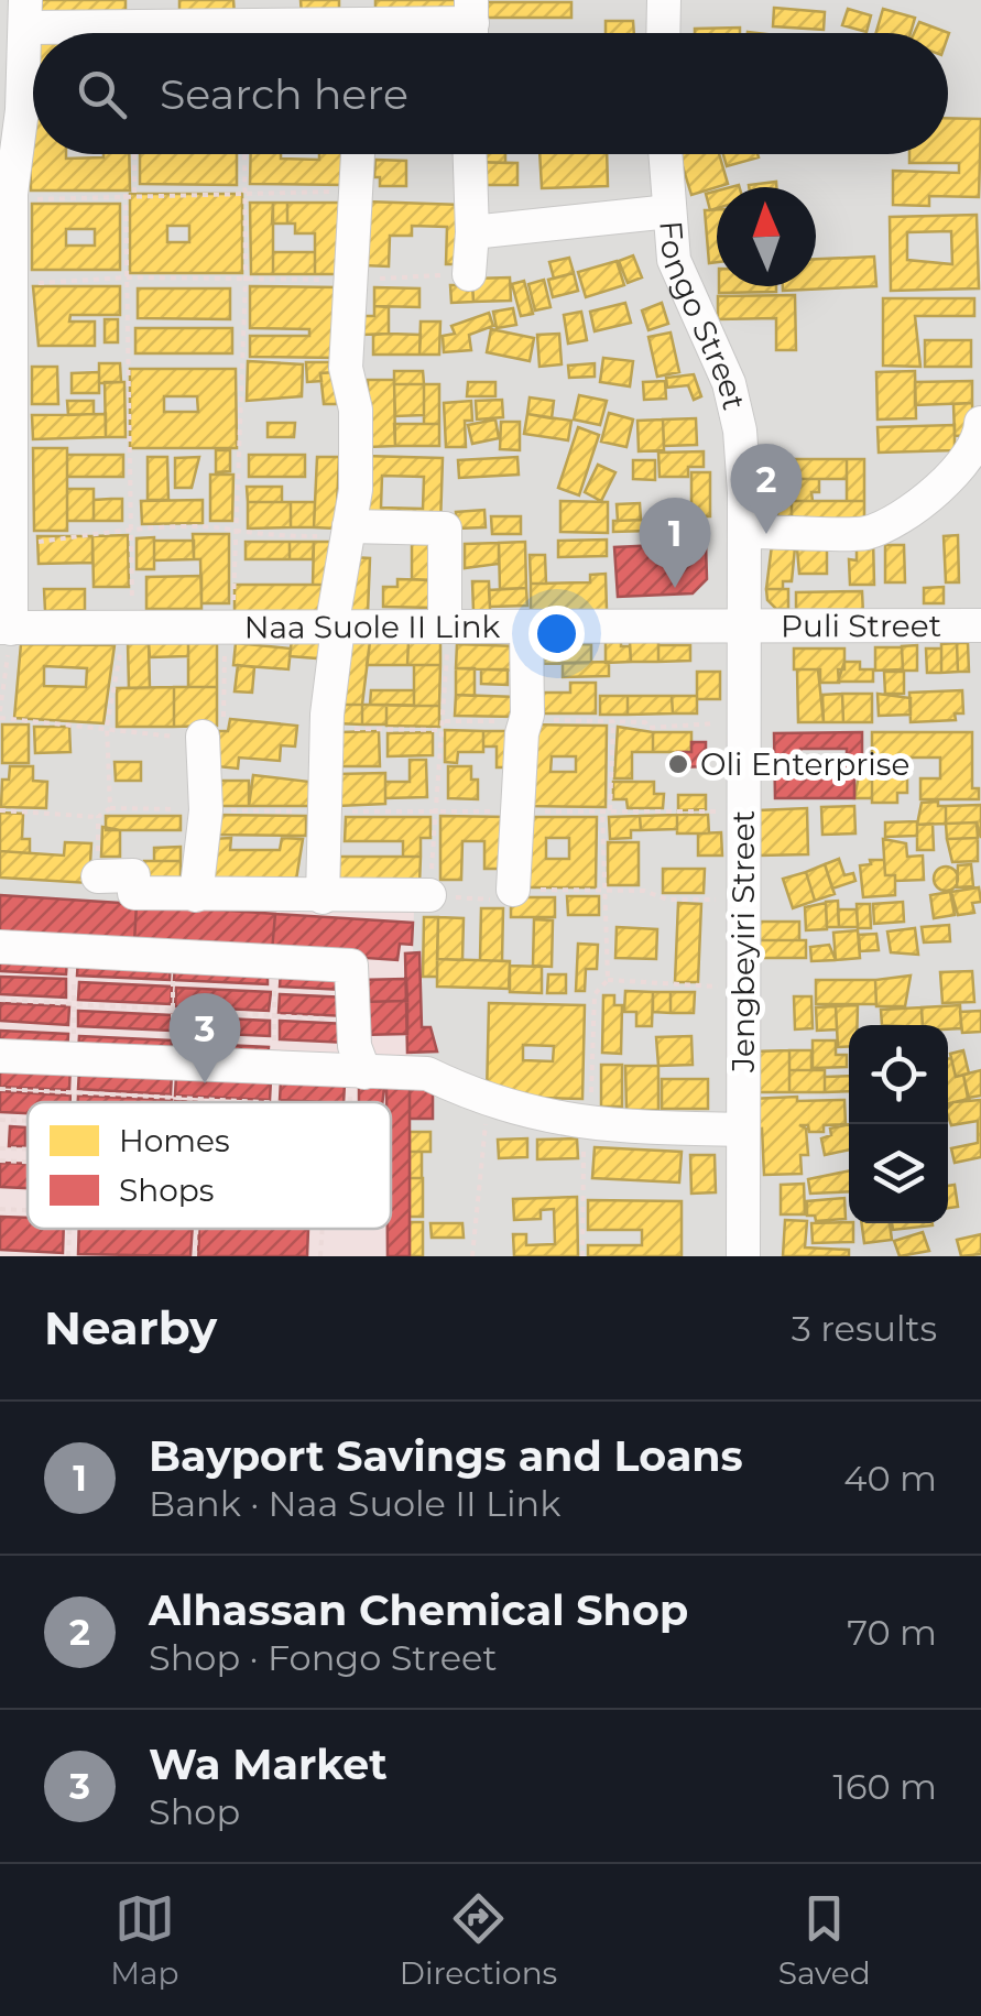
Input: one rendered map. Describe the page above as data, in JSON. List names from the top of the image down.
{
  "streets": {
    "street": [
      "Fongo Street",
      "Puli Street",
      "Naa Suole II Link",
      "Jengbeyiri Street"
    ]
  },
  "crossings": [
    ["Fongo Street", "Puli Street"],
    ["Fongo Street", "Naa Suole II Link"],
    ["Fongo Street", "Jengbeyiri Street"],
    ["Puli Street", "Naa Suole II Link"],
    ["Puli Street", "Jengbeyiri Street"],
    ["Naa Suole II Link", "Jengbeyiri Street"]
  ],
  "places": ["Oli Enterprise"],
  "legend": ["Homes", "Shops"],
  "north": "top",
  "page": {
    "search": "Search here",
    "pins": ["2", "1", "3"],
    "heading": ["Nearby", "3 results"],
    "list": [
      {
        "mark": "1",
        "name": "Bayport Savings and Loans",
        "note": "Bank · Naa Suole II Link",
        "value": "40 m"
      },
      {
        "mark": "2",
        "name": "Alhassan Chemical Shop",
        "note": "Shop · Fongo Street",
        "value": "70 m"
      },
      {
        "mark": "3",
        "name": "Wa Market",
        "note": "Shop",
        "value": "160 m"
      }
    ],
    "nav": ["Map", "Directions", "Saved"]
  }
}
